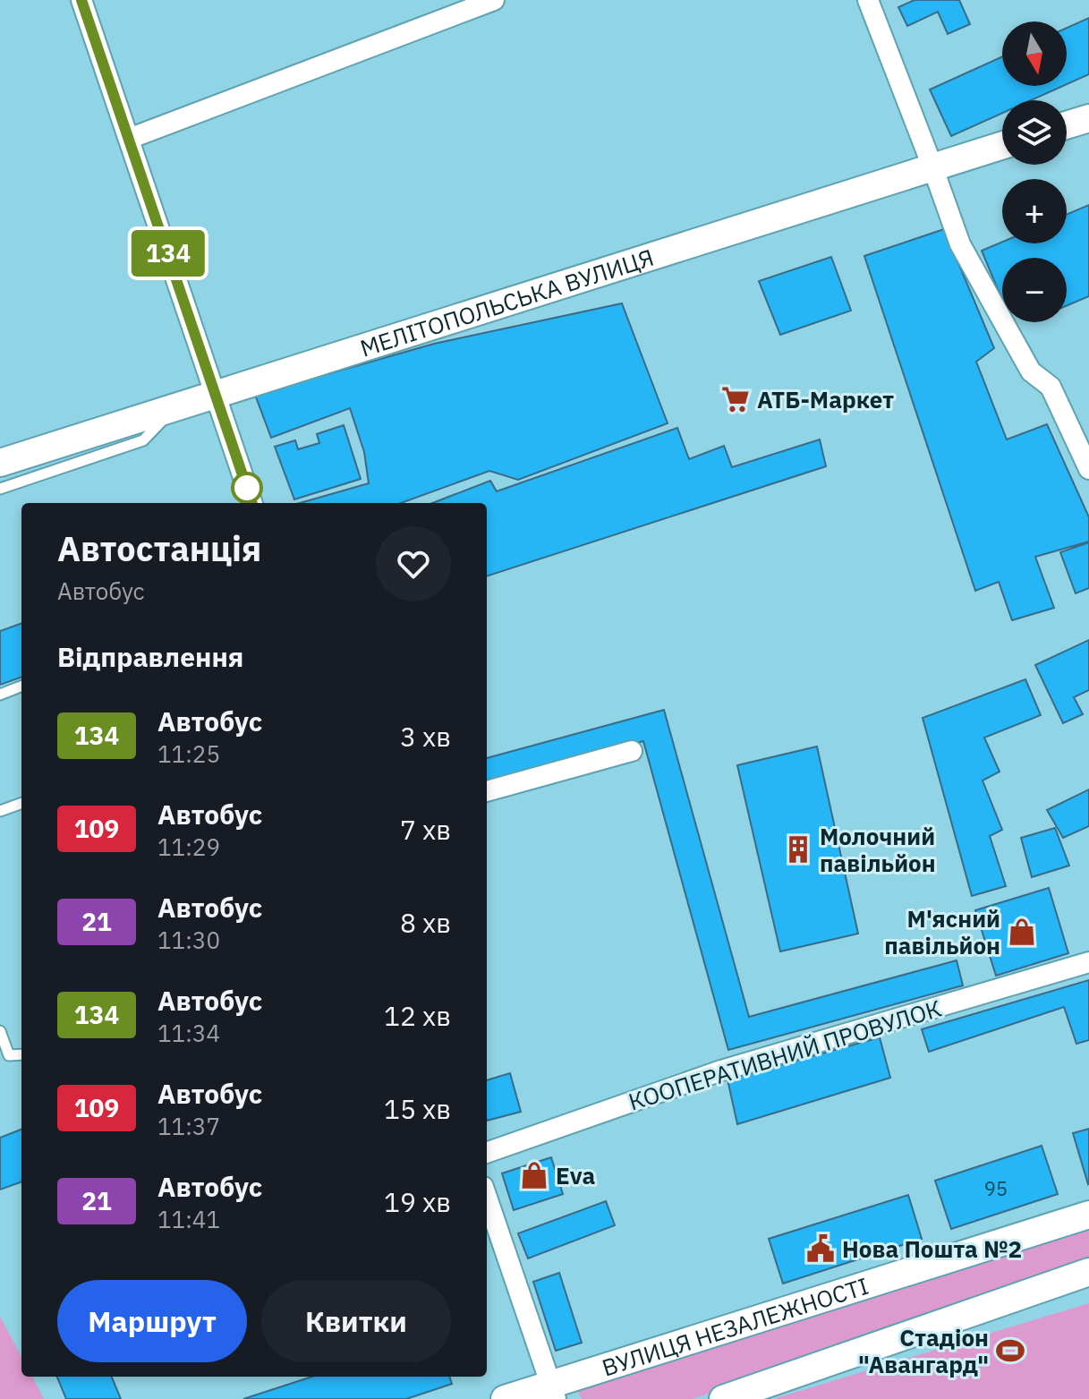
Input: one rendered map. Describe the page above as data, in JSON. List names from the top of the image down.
{
  "streets": {
    "main road": ["МЕЛІТОПОЛЬСЬКА ВУЛИЦЯ", "ВУЛИЦЯ НЕЗАЛЕЖНОСТІ"],
    "street": ["КООПЕРАТИВНИЙ ПРОВУЛОК"]
  },
  "places": {
    "supermarket": ["АТБ-Маркет"],
    "building": ["Молочний павільйон"],
    "shop": ["М'ясний павільйон", "Eva"],
    "public building": ["Нова Пошта №2"],
    "sports": ["Стадіон \"Авангард\""]
  },
  "lines": ["bus line 134"],
  "house_numbers": ["95"],
  "north": "bottom",
  "page": {
    "on_map": "134",
    "map_buttons": ["+", "−"],
    "heading": [
      ["Автостанція", "Автобус"],
      "Відправлення"
    ],
    "list": [
      {
        "mark": "134",
        "name": "Автобус",
        "note": "11:25",
        "value": "3 хв"
      },
      {
        "mark": "109",
        "name": "Автобус",
        "note": "11:29",
        "value": "7 хв"
      },
      {
        "mark": "21",
        "name": "Автобус",
        "note": "11:30",
        "value": "8 хв"
      },
      {
        "mark": "134",
        "name": "Автобус",
        "note": "11:34",
        "value": "12 хв"
      },
      {
        "mark": "109",
        "name": "Автобус",
        "note": "11:37",
        "value": "15 хв"
      },
      {
        "mark": "21",
        "name": "Автобус",
        "note": "11:41",
        "value": "19 хв"
      }
    ],
    "buttons": ["Маршрут", "Квитки"]
  }
}
